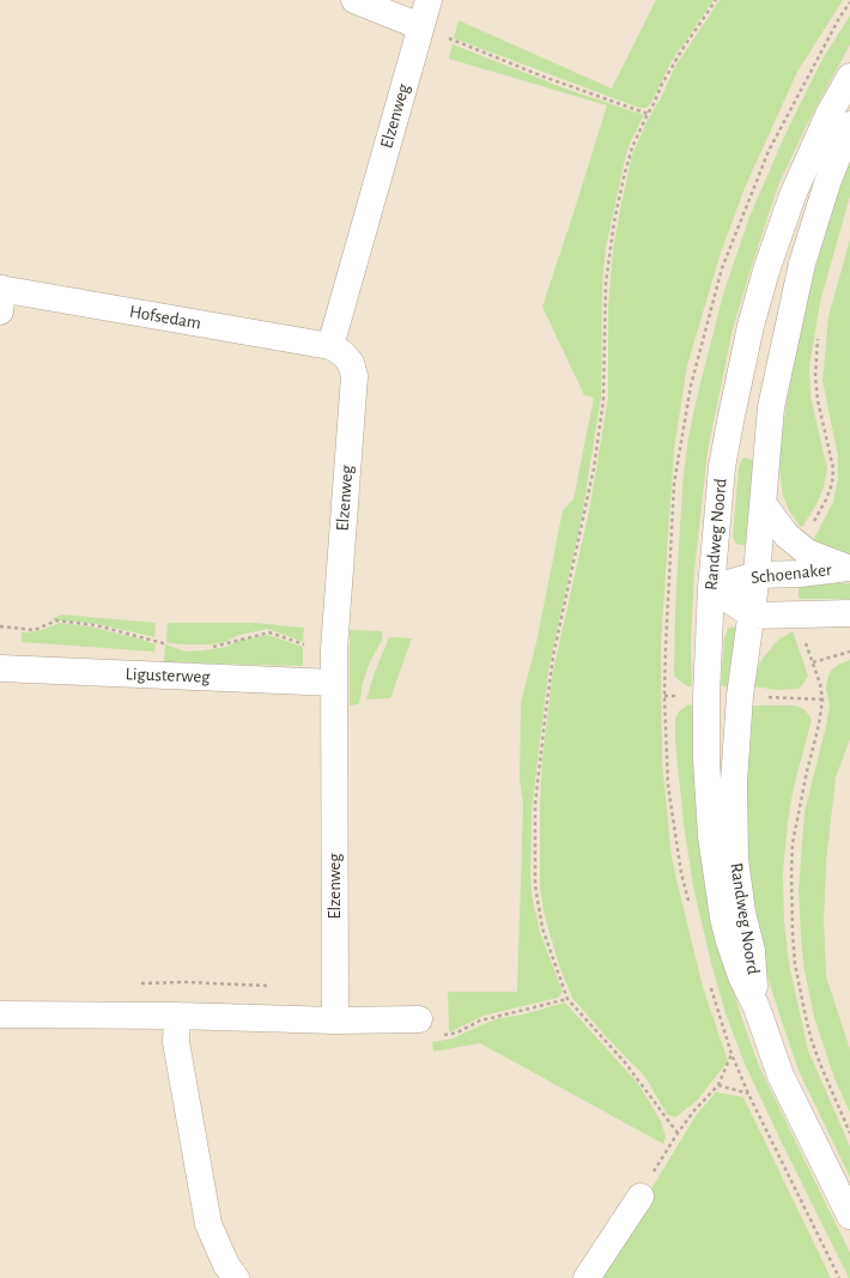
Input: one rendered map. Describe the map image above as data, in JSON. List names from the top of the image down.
{
  "streets": {
    "street": [
      "Elzenweg",
      "Hofsedam",
      "Randweg Noord",
      "Schoenaker",
      "Ligusterweg"
    ]
  },
  "crossings": [
    ["Elzenweg", "Hofsedam"],
    ["Elzenweg", "Ligusterweg"],
    ["Randweg Noord", "Schoenaker"]
  ]
}
